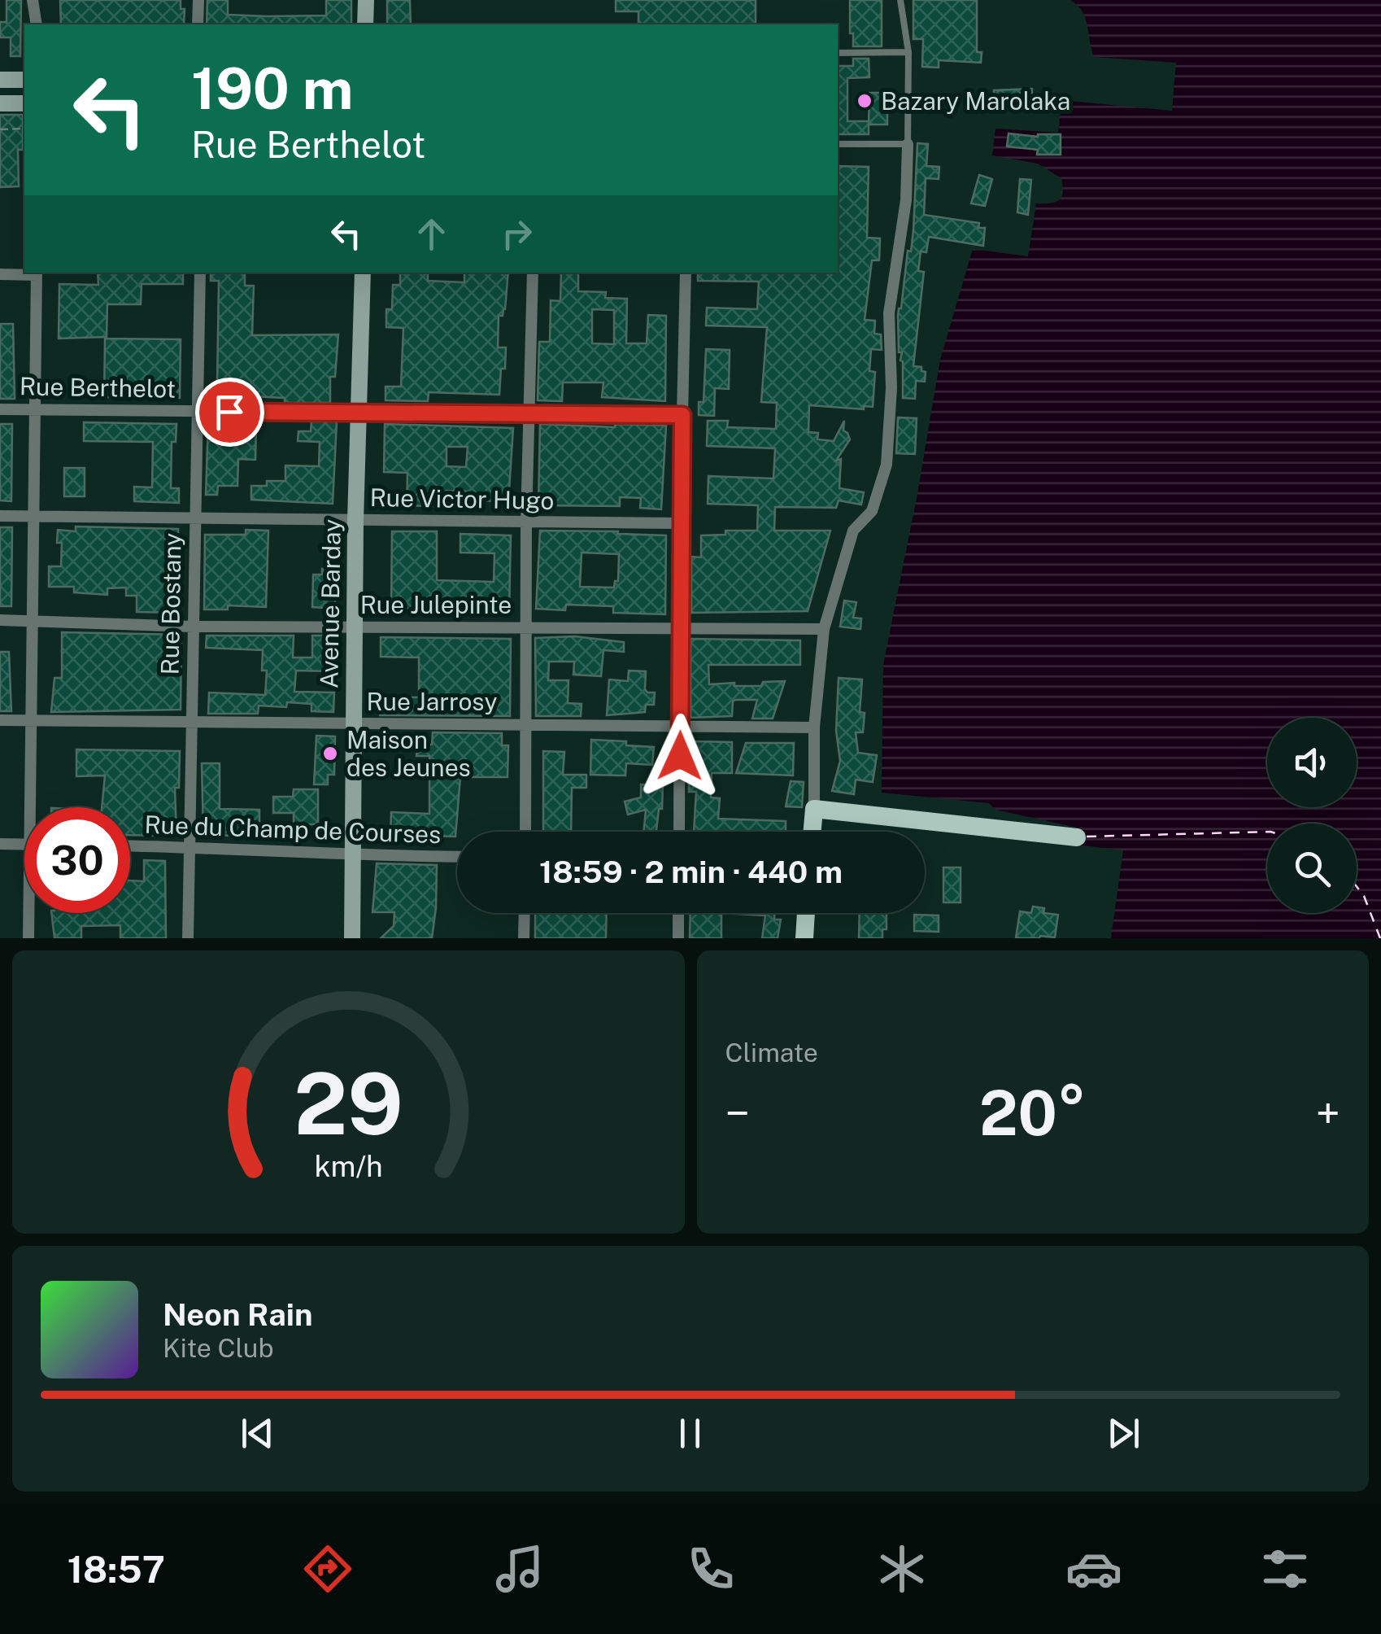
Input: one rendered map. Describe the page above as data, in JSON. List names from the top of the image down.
{
  "streets": {
    "main road": ["Avenue Barday"],
    "street": [
      "Rue Berthelot",
      "Rue Victor Hugo",
      "Rue Bostany",
      "Rue Julepinte",
      "Rue Jarrosy",
      "Rue du Champ de Courses"
    ]
  },
  "crossings": [
    ["Rue Berthelot", "Rue Bostany"],
    ["Rue Berthelot", "Avenue Barday"],
    ["Rue Victor Hugo", "Rue Bostany"],
    ["Rue Victor Hugo", "Avenue Barday"],
    ["Rue Bostany", "Rue Julepinte"],
    ["Rue Bostany", "Rue Jarrosy"],
    ["Rue Bostany", "Rue du Champ de Courses"],
    ["Avenue Barday", "Rue Julepinte"],
    ["Avenue Barday", "Rue Jarrosy"],
    ["Avenue Barday", "Rue du Champ de Courses"]
  ],
  "places": ["Bazary Marolaka", "Maison des Jeunes"],
  "page": {
    "turn": ["190 m", "Rue Berthelot"],
    "limit": "30",
    "trip": "18:59 · 2 min · 440 m",
    "tile": "Climate",
    "heat": ["−", "20°", "+"],
    "song": ["Neon Rain", "Kite Club"],
    "tabs": "18:57",
    "gauge": ["29", "km/h"]
  }
}
